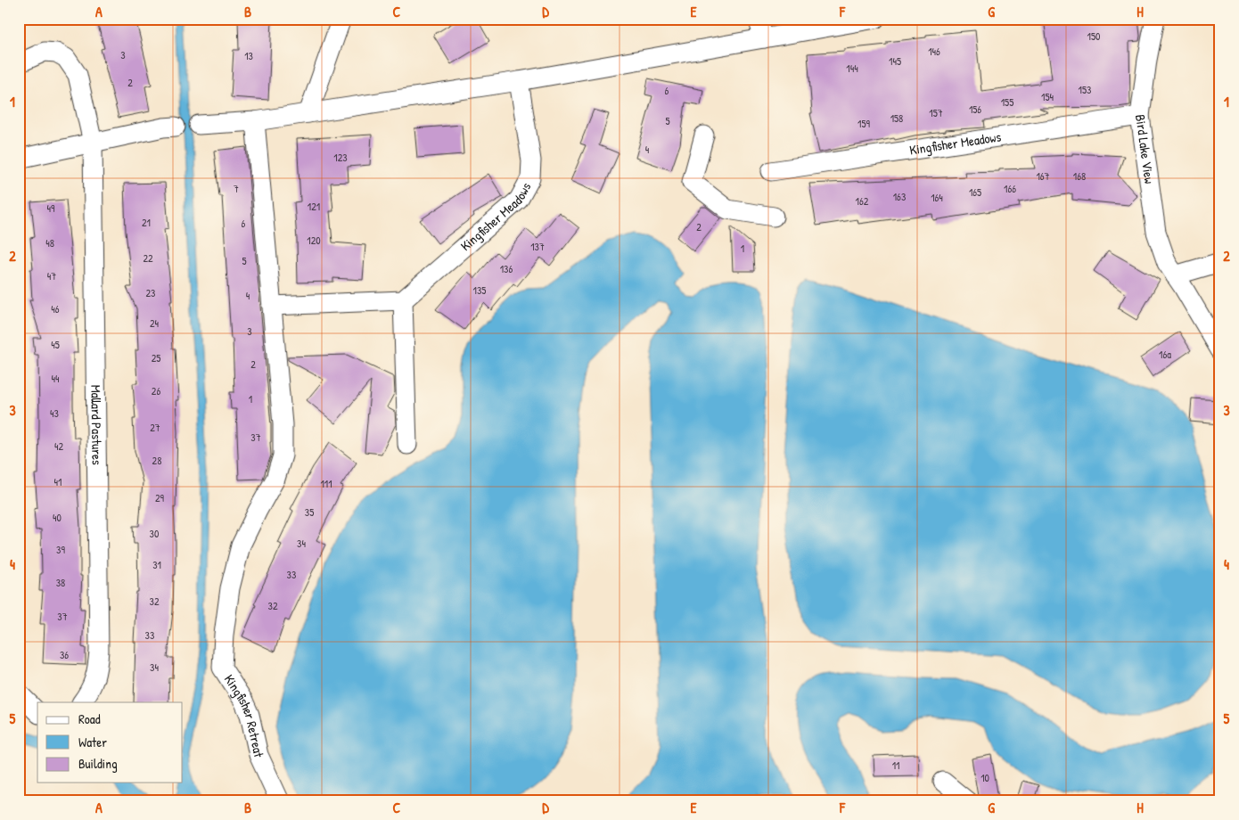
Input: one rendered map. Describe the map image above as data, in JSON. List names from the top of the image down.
{
  "streets": {
    "street": [
      "Kingfisher Meadows",
      "Bird Lake View",
      "Mallard Pastures",
      "Kingfisher Retreat"
    ]
  },
  "crossings": [
    ["Kingfisher Meadows", "Bird Lake View"]
  ],
  "house_numbers": [
    "150",
    "146",
    "3",
    "13",
    "145",
    "144",
    "2",
    "153",
    "6",
    "154",
    "155",
    "156",
    "157",
    "158",
    "5",
    "159",
    "4",
    "123",
    "167",
    "168",
    "7",
    "166",
    "165",
    "163",
    "164",
    "162",
    "121",
    "49",
    "21",
    "6",
    "2",
    "120",
    "48",
    "137",
    "1",
    "22",
    "5",
    "136",
    "47",
    "135",
    "23",
    "4",
    "46",
    "24",
    "3",
    "45",
    "16a",
    "25",
    "2",
    "44",
    "26",
    "1",
    "43",
    "27",
    "37",
    "42",
    "28",
    "41",
    "111",
    "29",
    "35",
    "40",
    "30",
    "34",
    "39",
    "31",
    "33",
    "38",
    "32",
    "32",
    "37",
    "33",
    "36",
    "34",
    "11",
    "10"
  ],
  "legend": ["Road", "Water", "Building"],
  "grid": {
    "columns": [
      "A",
      "B",
      "C",
      "D",
      "E",
      "F",
      "G",
      "H"
    ],
    "rows": [
      "1",
      "2",
      "3",
      "4",
      "5"
    ]
  }
}
